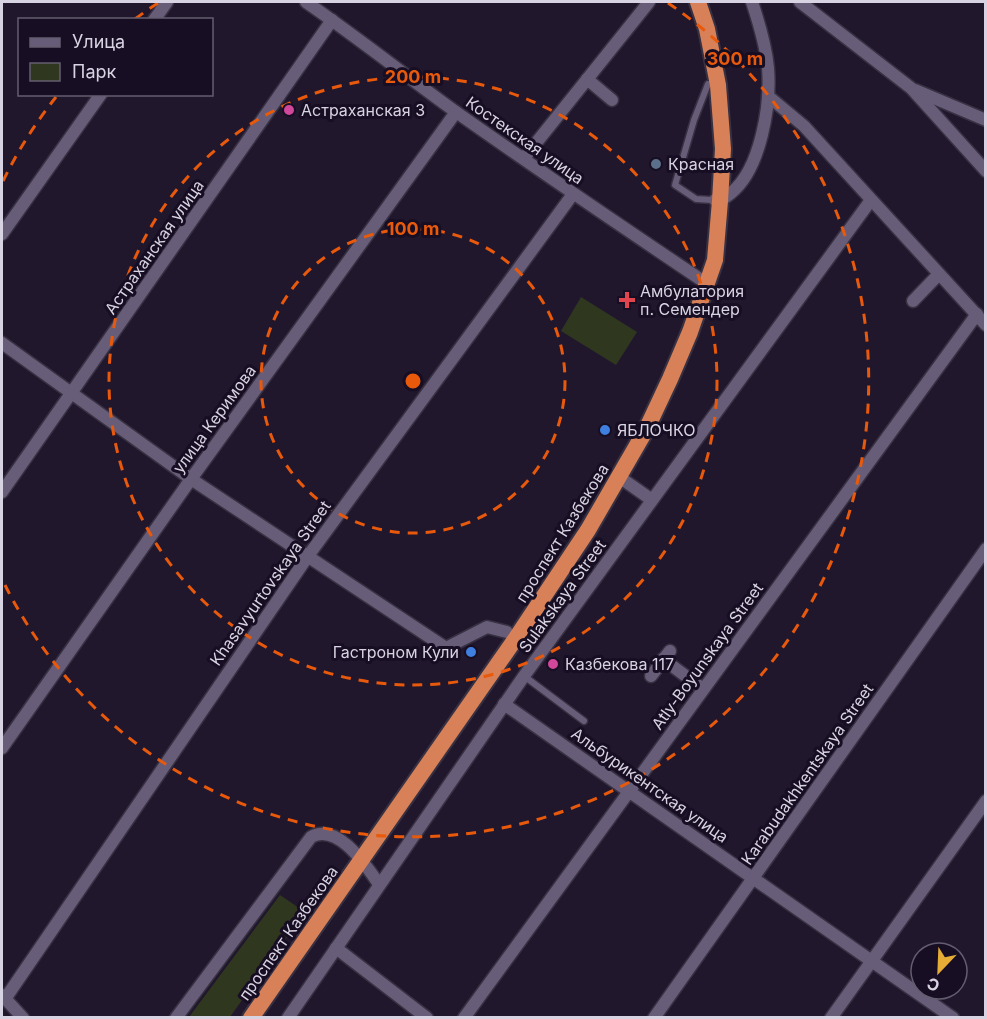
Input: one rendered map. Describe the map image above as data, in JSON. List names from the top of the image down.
{
  "streets": {
    "highway": ["проспект Казбекова"],
    "street": [
      "Костекская улица",
      "Астраханская улица",
      "улица Керимова",
      "Khasavyurtovskaya Street",
      "Sulakskaya Street",
      "Atly-Boyunskaya Street",
      "Karabudakhkentskaya Street",
      "Альбурикентская улица"
    ]
  },
  "crossings": [
    ["Костекская улица", "Астраханская улица"],
    ["Костекская улица", "улица Керимова"],
    ["Костекская улица", "проспект Казбекова"],
    ["Костекская улица", "Khasavyurtovskaya Street"],
    ["Sulakskaya Street", "Альбурикентская улица"],
    ["Atly-Boyunskaya Street", "Альбурикентская улица"],
    ["Karabudakhkentskaya Street", "Альбурикентская улица"]
  ],
  "places": {
    "other": [
      "Астраханская 3",
      "Красная",
      "ЯБЛОЧКО",
      "Гастроном Кули",
      "Казбекова 117"
    ],
    "health": ["Амбулатория п. Семендер"]
  },
  "legend": ["Улица", "Парк"],
  "north": "bottom left",
  "rings": ["300 m", "200 m", "100 m"]
}
